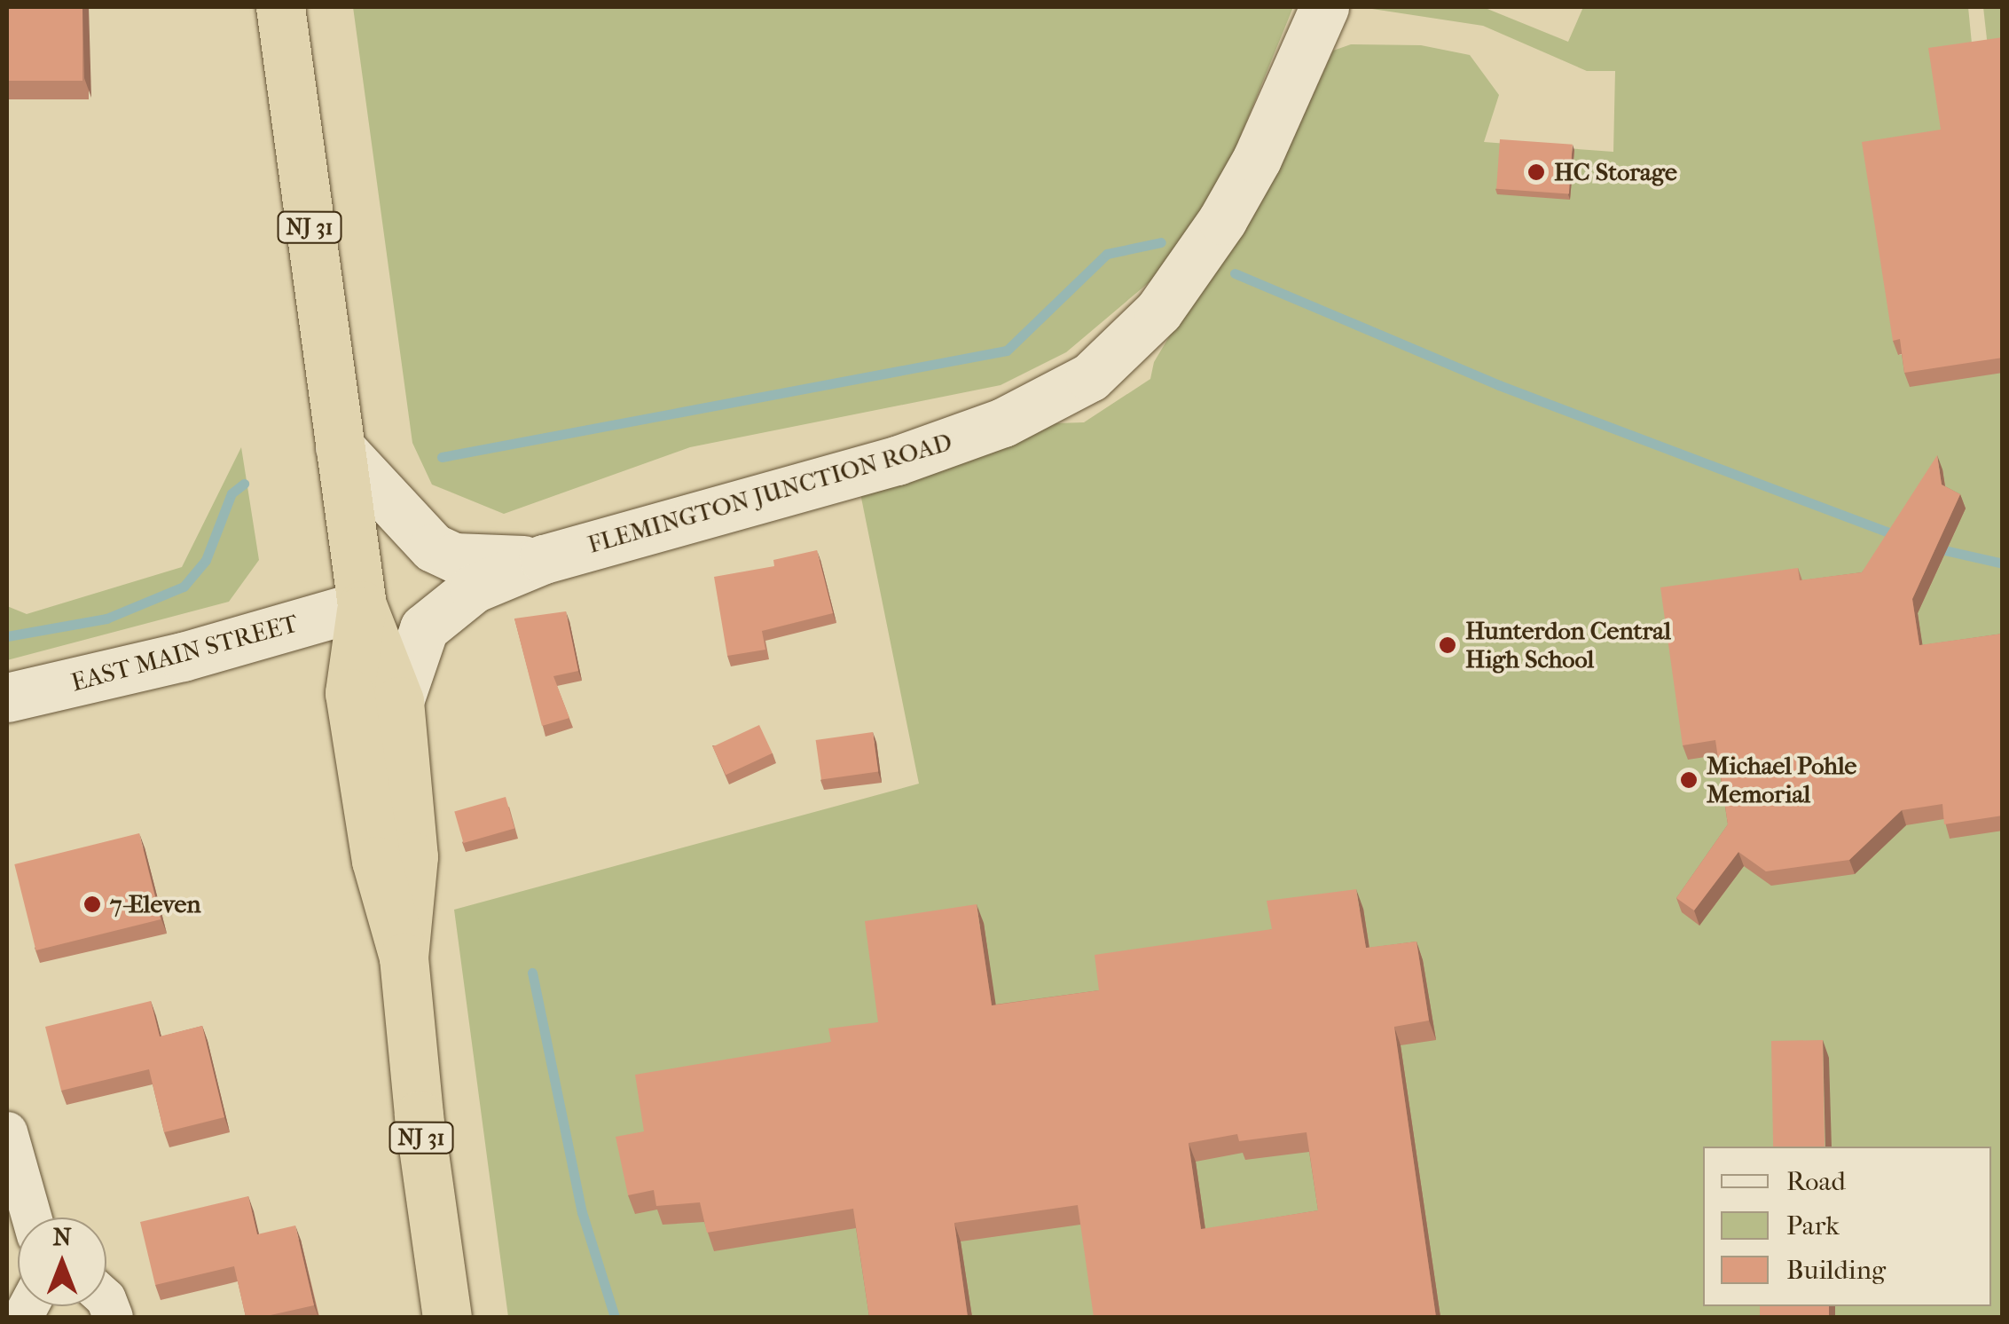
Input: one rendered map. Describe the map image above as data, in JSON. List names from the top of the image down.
{
  "streets": {
    "highway": ["NJ 31"],
    "street": ["FLEMINGTON JUNCTION ROAD", "EAST MAIN STREET"]
  },
  "crossings": [
    ["NJ 31", "EAST MAIN STREET"]
  ],
  "places": [
    "HC Storage",
    "Hunterdon Central High School",
    "Michael Pohle Memorial",
    "7-Eleven"
  ],
  "legend": ["Road", "Park", "Building"],
  "north": "top"
}
